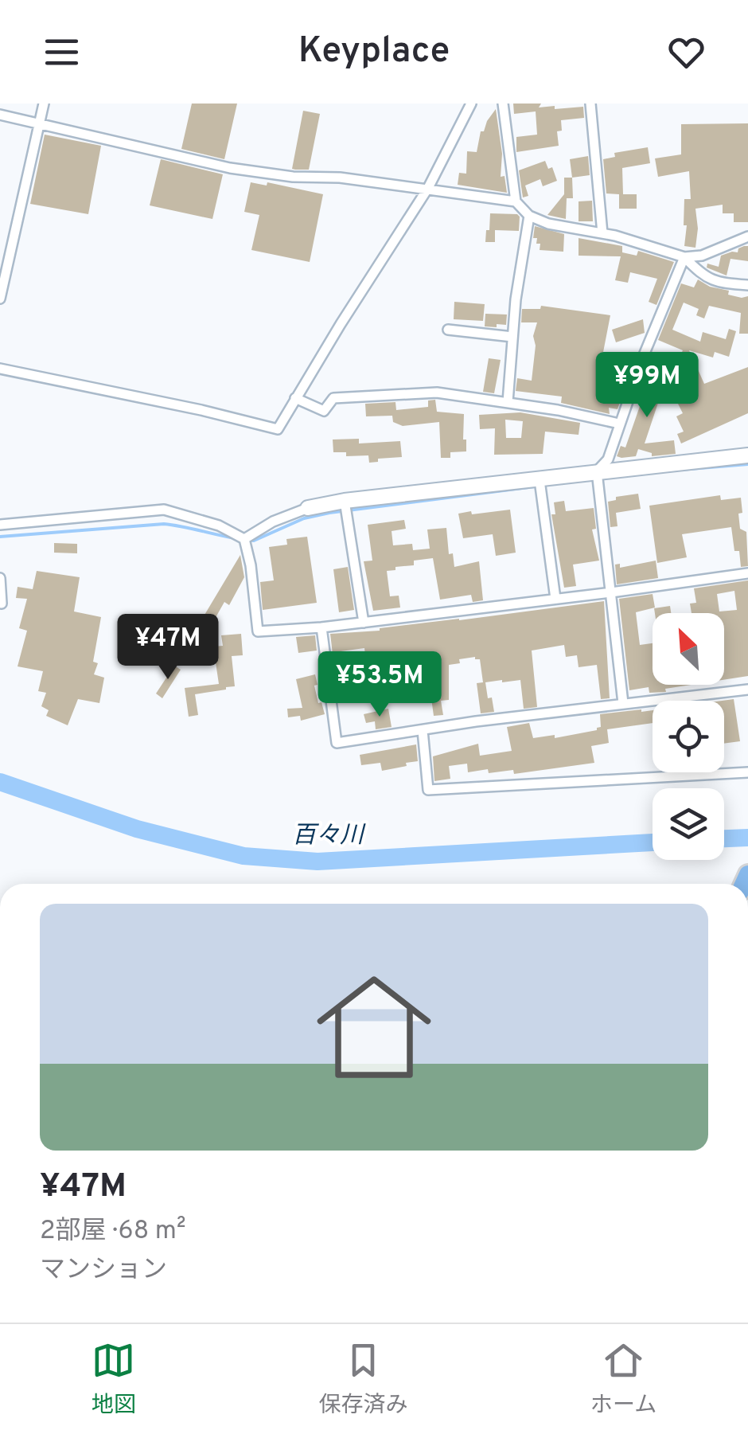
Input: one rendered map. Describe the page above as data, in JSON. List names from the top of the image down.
{
  "water": ["百々川"],
  "north": "top left",
  "page": {
    "header": "Keyplace",
    "price": ["¥99M", "¥47M", "¥53.5M"],
    "list": [
      {
        "name": "¥47M",
        "note": "2部屋 · 68 m² · マンション"
      }
    ],
    "tabs": ["地図", "保存済み", "ホーム"]
  }
}
